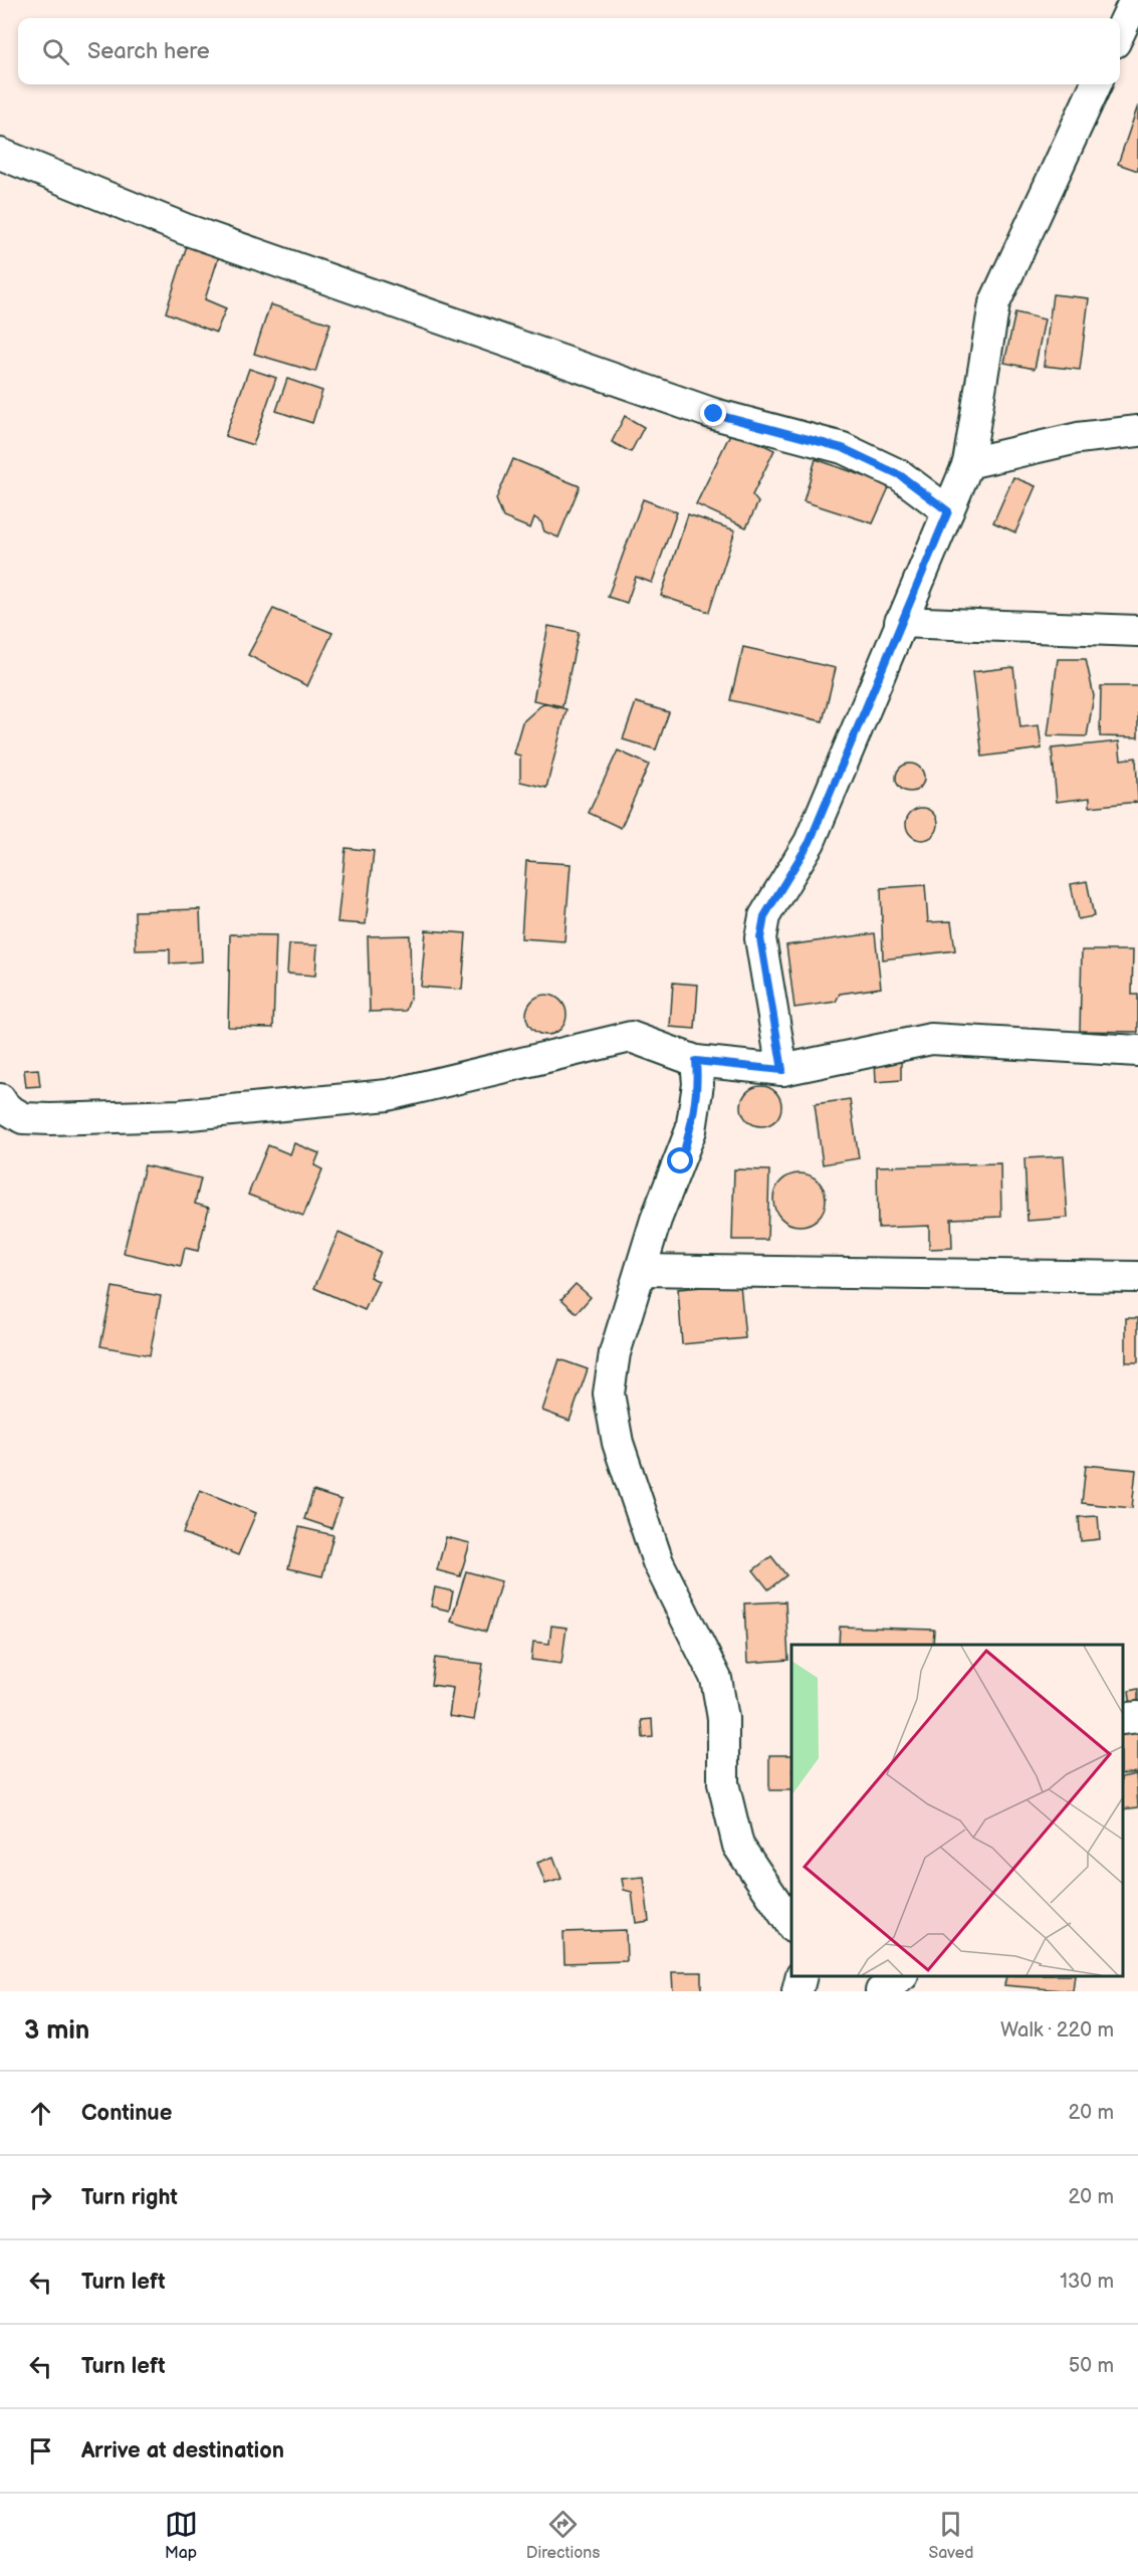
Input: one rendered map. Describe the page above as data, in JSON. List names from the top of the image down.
{
  "page": {
    "search": "Search here",
    "heading": ["3 min", "Walk · 220 m"],
    "list": [
      ["Continue", "20 m"],
      ["Turn right", "20 m"],
      ["Turn left", "130 m"],
      ["Turn left", "50 m"],
      "Arrive at destination"
    ],
    "nav": ["Map", "Directions", "Saved"]
  }
}
